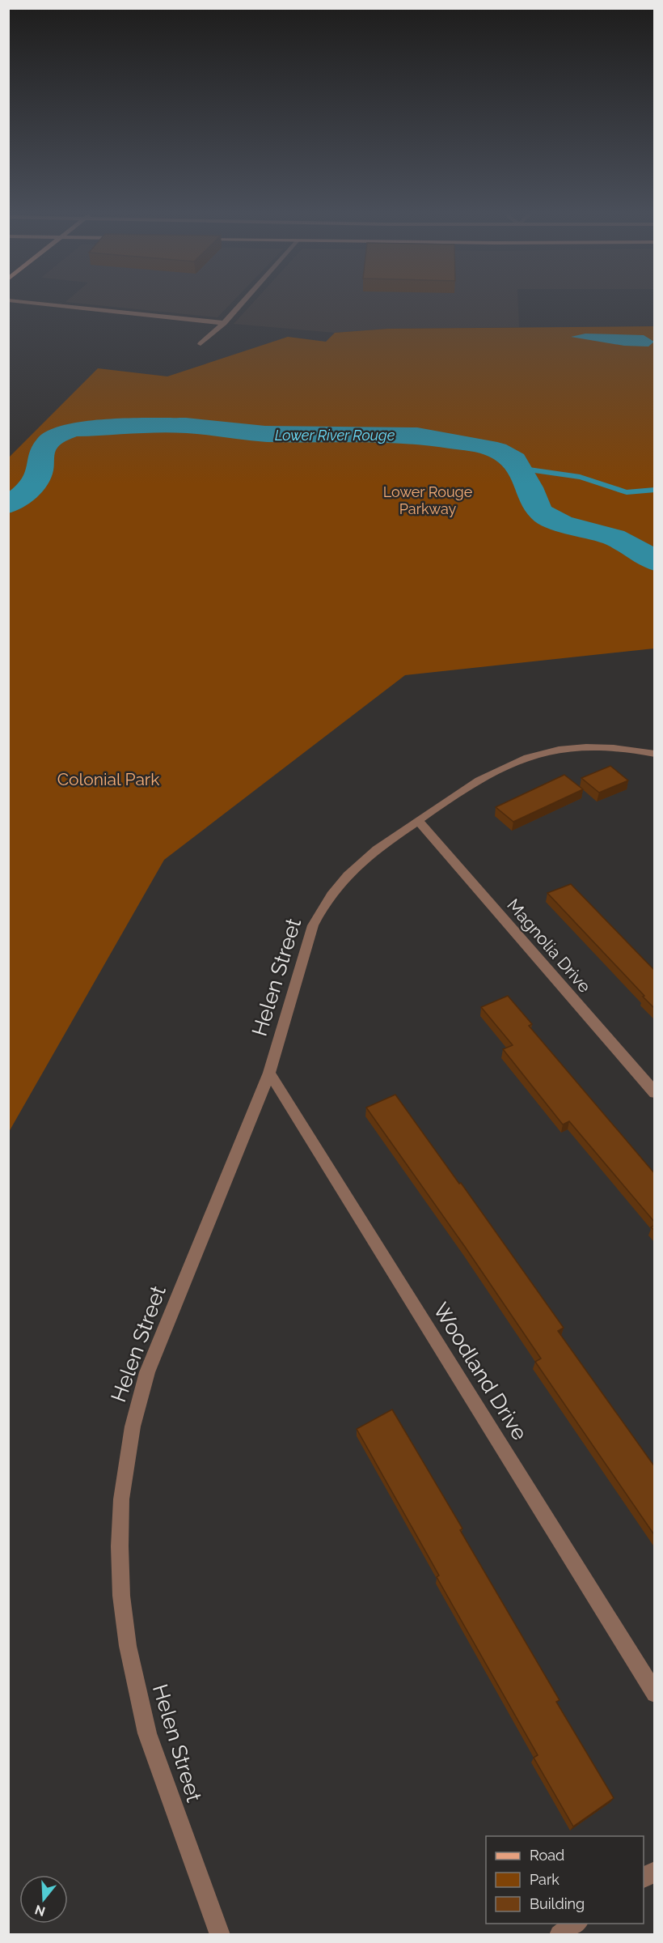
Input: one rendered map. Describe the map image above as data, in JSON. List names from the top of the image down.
{
  "streets": {
    "street": ["Magnolia Drive", "Helen Street", "Woodland Drive"]
  },
  "crossings": [
    ["Magnolia Drive", "Helen Street"],
    ["Helen Street", "Woodland Drive"]
  ],
  "water": ["Lower River Rouge"],
  "parks": ["Lower Rouge Parkway", "Colonial Park"],
  "legend": ["Road", "Park", "Building"],
  "north": "bottom"
}
